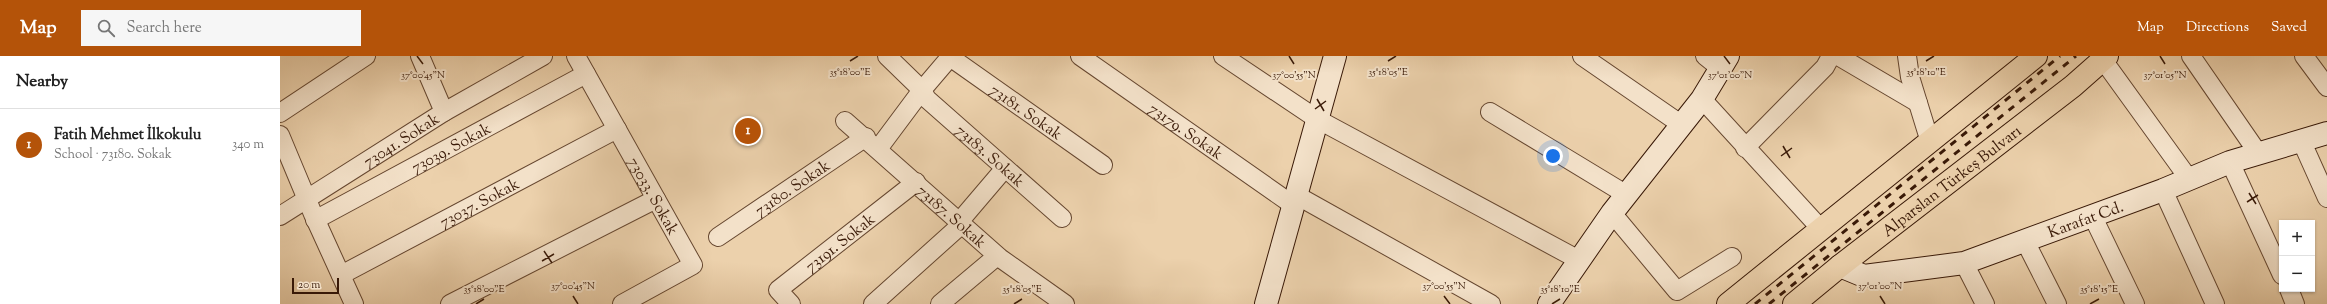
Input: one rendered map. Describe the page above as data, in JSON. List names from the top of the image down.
{
  "streets": {
    "main road": ["Alparslan Türkeş Bulvarı", "Karafat Cd."],
    "street": [
      "73181. Sokak",
      "73179. Sokak",
      "73041. Sokak",
      "73039. Sokak",
      "73183. Sokak",
      "73180. Sokak",
      "73033. Sokak",
      "73037. Sokak",
      "73187. Sokak",
      "73191. Sokak"
    ]
  },
  "crossings": [
    ["73039. Sokak", "73033. Sokak"],
    ["Alparslan Türkeş Bulvarı", "Karafat Cd."],
    ["73180. Sokak", "73187. Sokak"],
    ["73033. Sokak", "73037. Sokak"],
    ["73187. Sokak", "73191. Sokak"]
  ],
  "scale_bar": "20 m",
  "page": {
    "header": "Map",
    "search": "Search here",
    "nav": ["Map", "Directions", "Saved"],
    "heading": "Nearby",
    "list": [
      {
        "mark": "1",
        "name": "Fatih Mehmet İlkokulu",
        "note": "School · 73180. Sokak",
        "value": "340 m"
      }
    ],
    "pins": "1",
    "map_buttons": ["+", "−"],
    "scale": "20 m"
  },
  "coordinates": [
    "35°18'00\"E",
    "35°18'10\"E",
    "35°18'05\"E",
    "37°00'45\"N",
    "37°00'55\"N",
    "37°01'00\"N",
    "37°01'05\"N",
    "35°18'15\"E"
  ]
}
